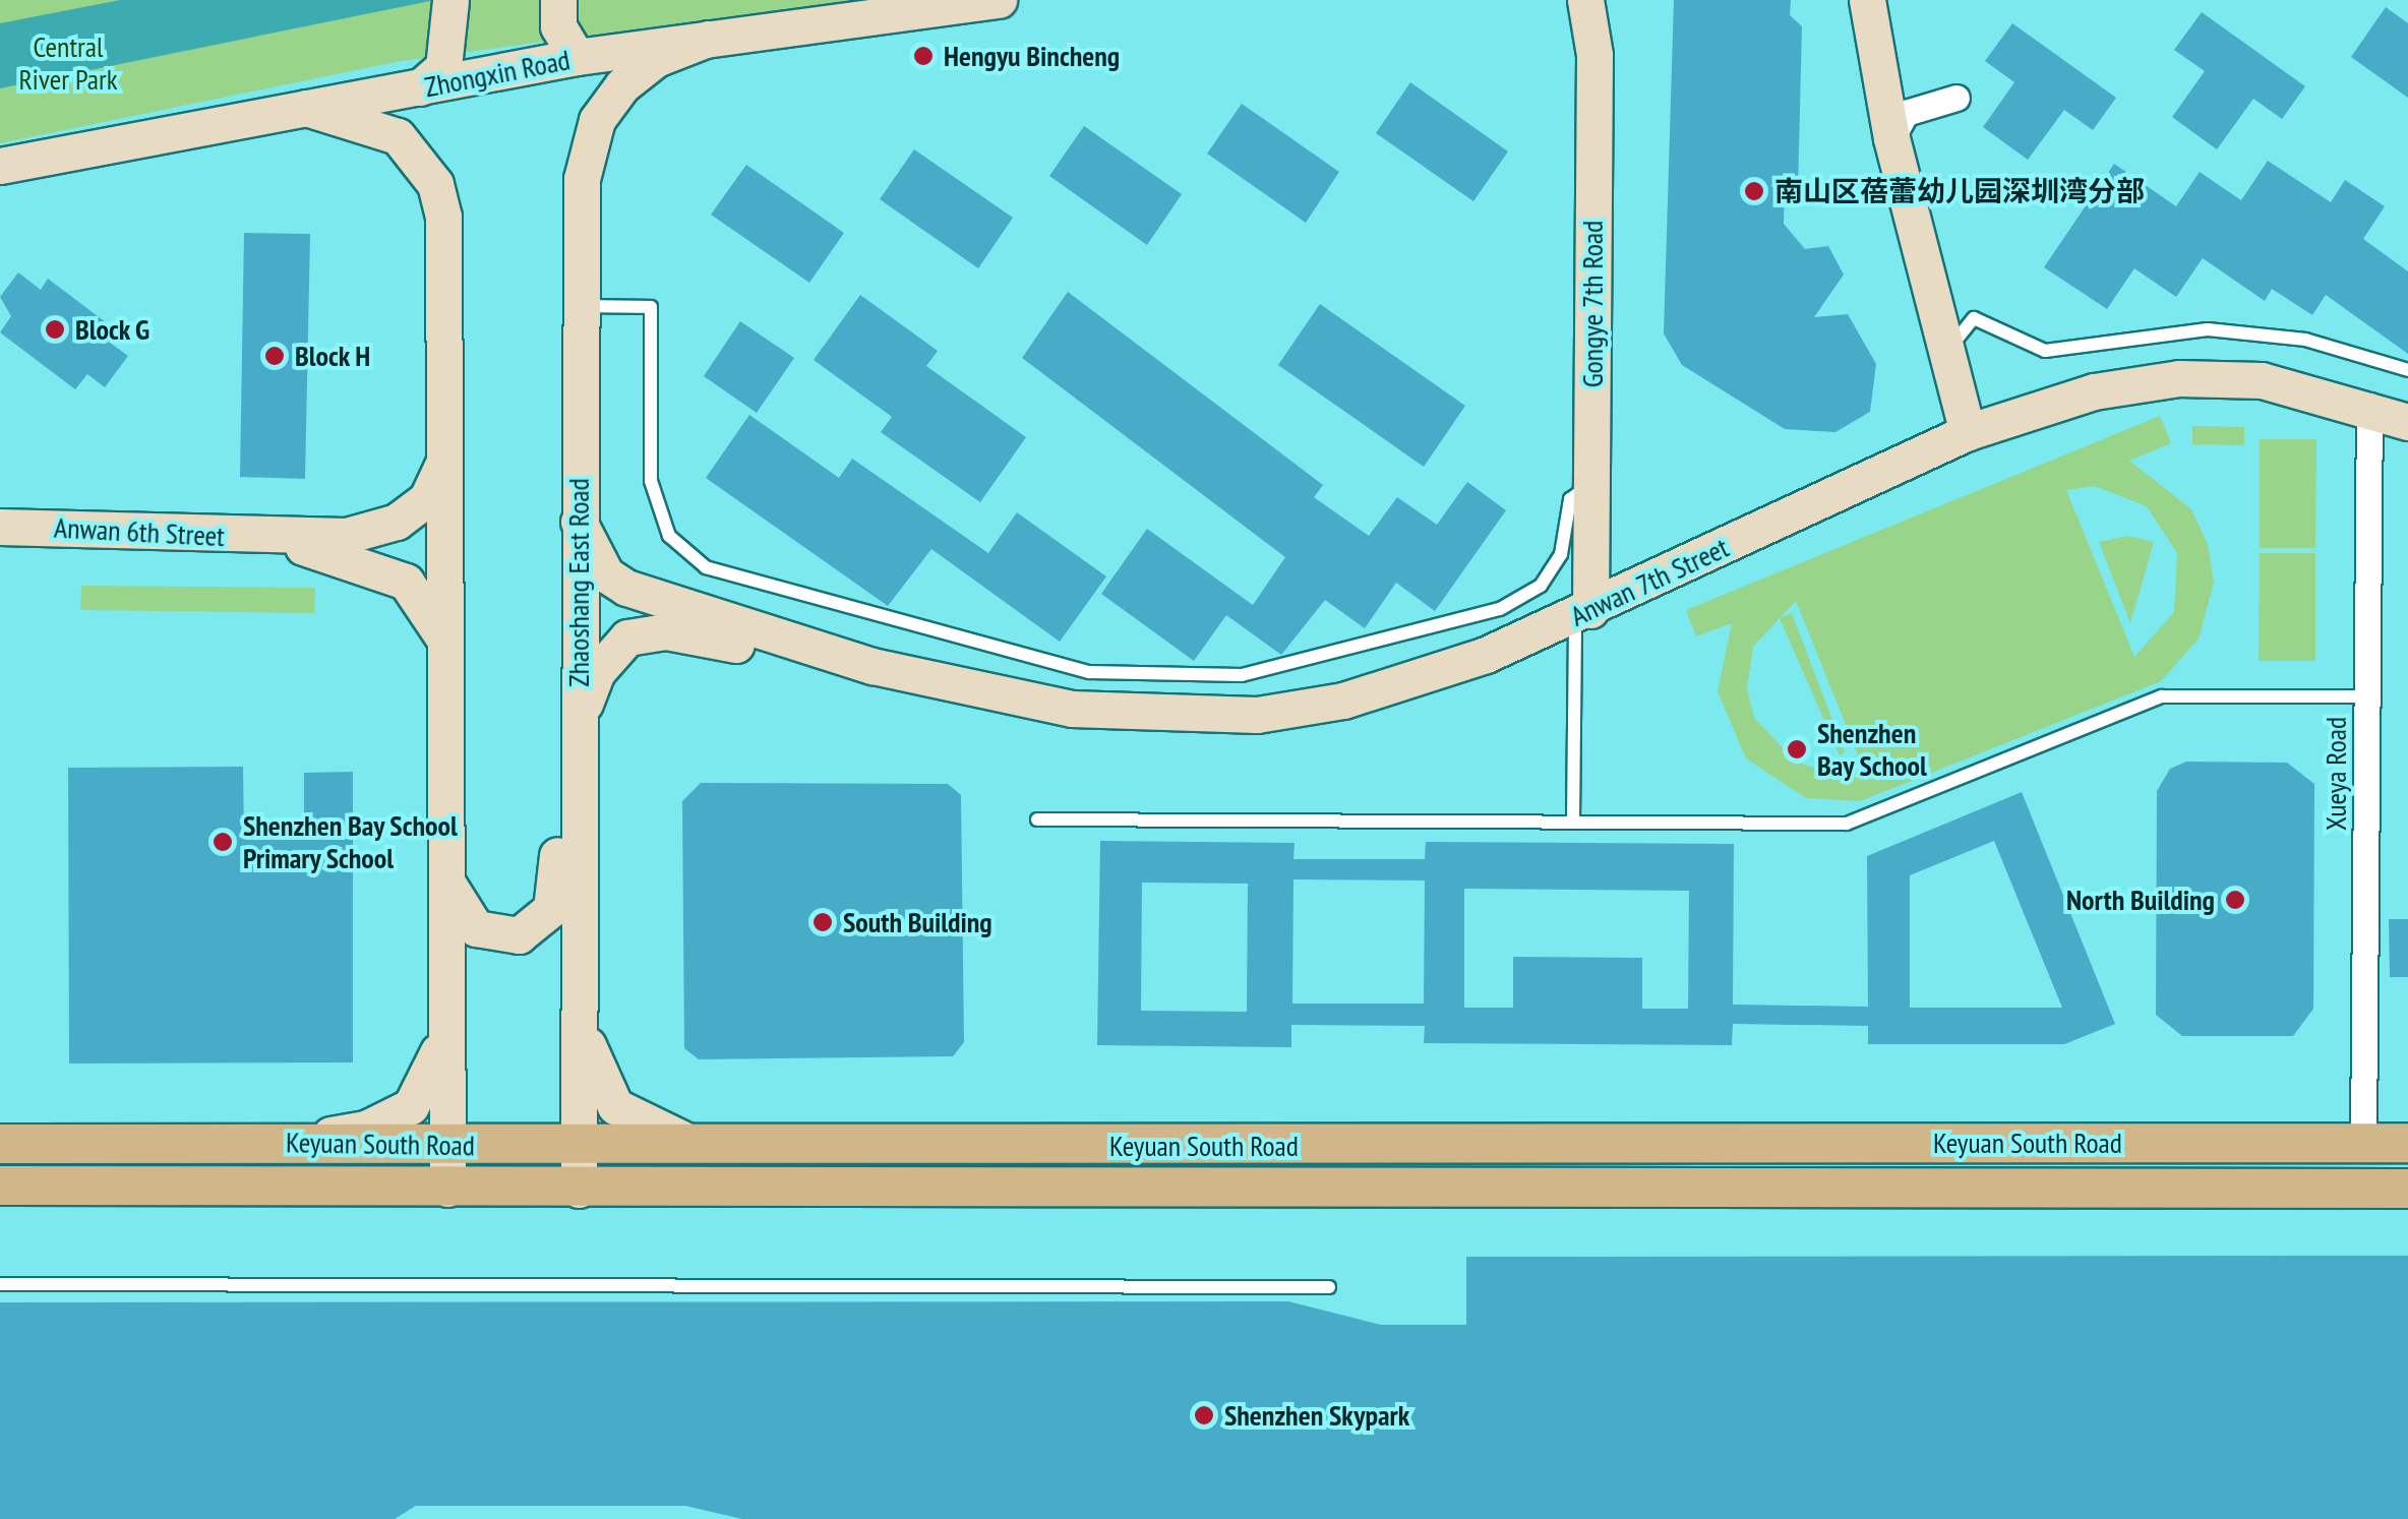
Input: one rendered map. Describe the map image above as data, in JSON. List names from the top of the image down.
{
  "streets": {
    "main road": ["Keyuan South Road"],
    "street": [
      "Zhongxin Road",
      "Gongye 7th Road",
      "Anwan 6th Street",
      "Anwan 7th Street",
      "Zhaoshang East Road",
      "Xueya Road"
    ]
  },
  "crossings": [
    ["Zhongxin Road", "Zhaoshang East Road"],
    ["Gongye 7th Road", "Anwan 7th Street"],
    ["Anwan 7th Street", "Xueya Road"],
    ["Zhaoshang East Road", "Keyuan South Road"],
    ["Xueya Road", "Keyuan South Road"]
  ],
  "parks": ["Central River Park"],
  "places": [
    "Hengyu Bincheng",
    "南山区蓓蕾幼儿园深圳湾分部",
    "Block G",
    "Block H",
    "Shenzhen Bay School",
    "Shenzhen Bay School Primary School",
    "North Building",
    "South Building",
    "Shenzhen Skypark"
  ]
}
